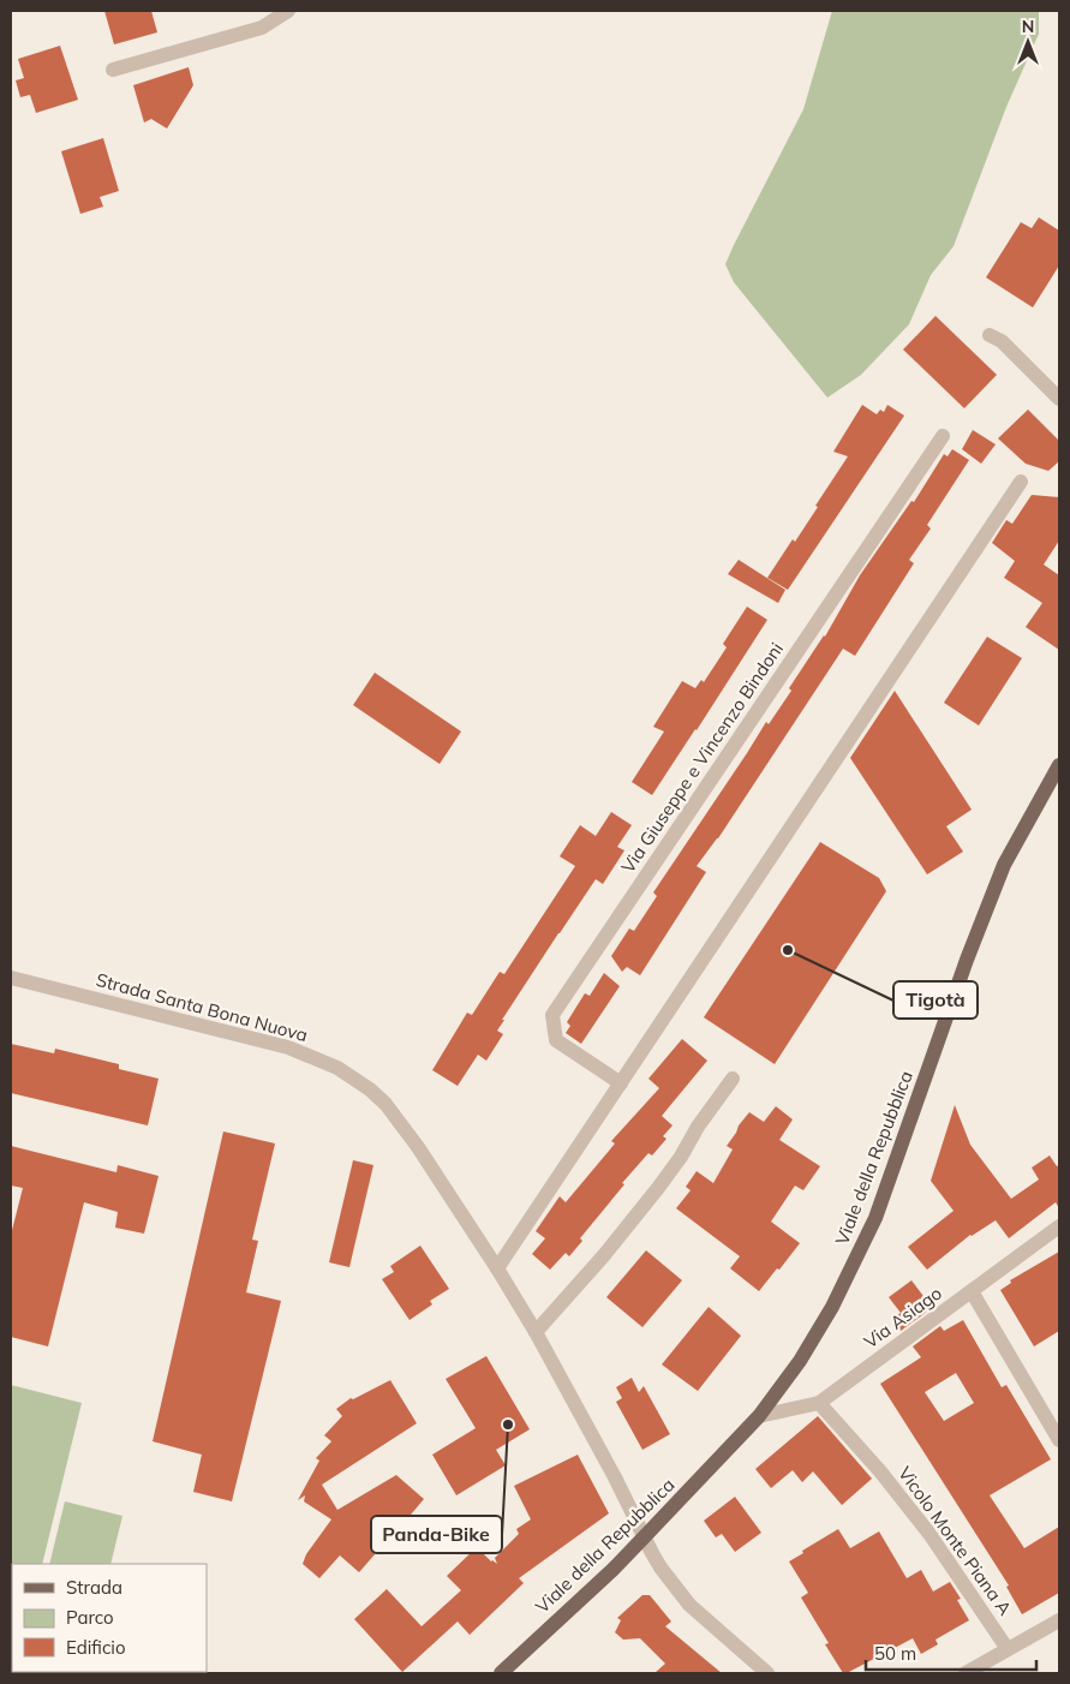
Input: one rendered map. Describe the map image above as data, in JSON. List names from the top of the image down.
{
  "streets": {
    "main road": ["Viale della Repubblica"],
    "street": [
      "Via Giuseppe e Vincenzo Bindoni",
      "Strada Santa Bona Nuova",
      "Via Asiago",
      "Vicolo Monte Piana A"
    ]
  },
  "crossings": [
    ["Strada Santa Bona Nuova", "Viale della Repubblica"],
    ["Viale della Repubblica", "Via Asiago"],
    ["Via Asiago", "Vicolo Monte Piana A"]
  ],
  "places": ["Tigotà", "Panda-Bike"],
  "legend": ["Strada", "Parco", "Edificio"],
  "scale_bar": "50 m",
  "north": "top"
}
